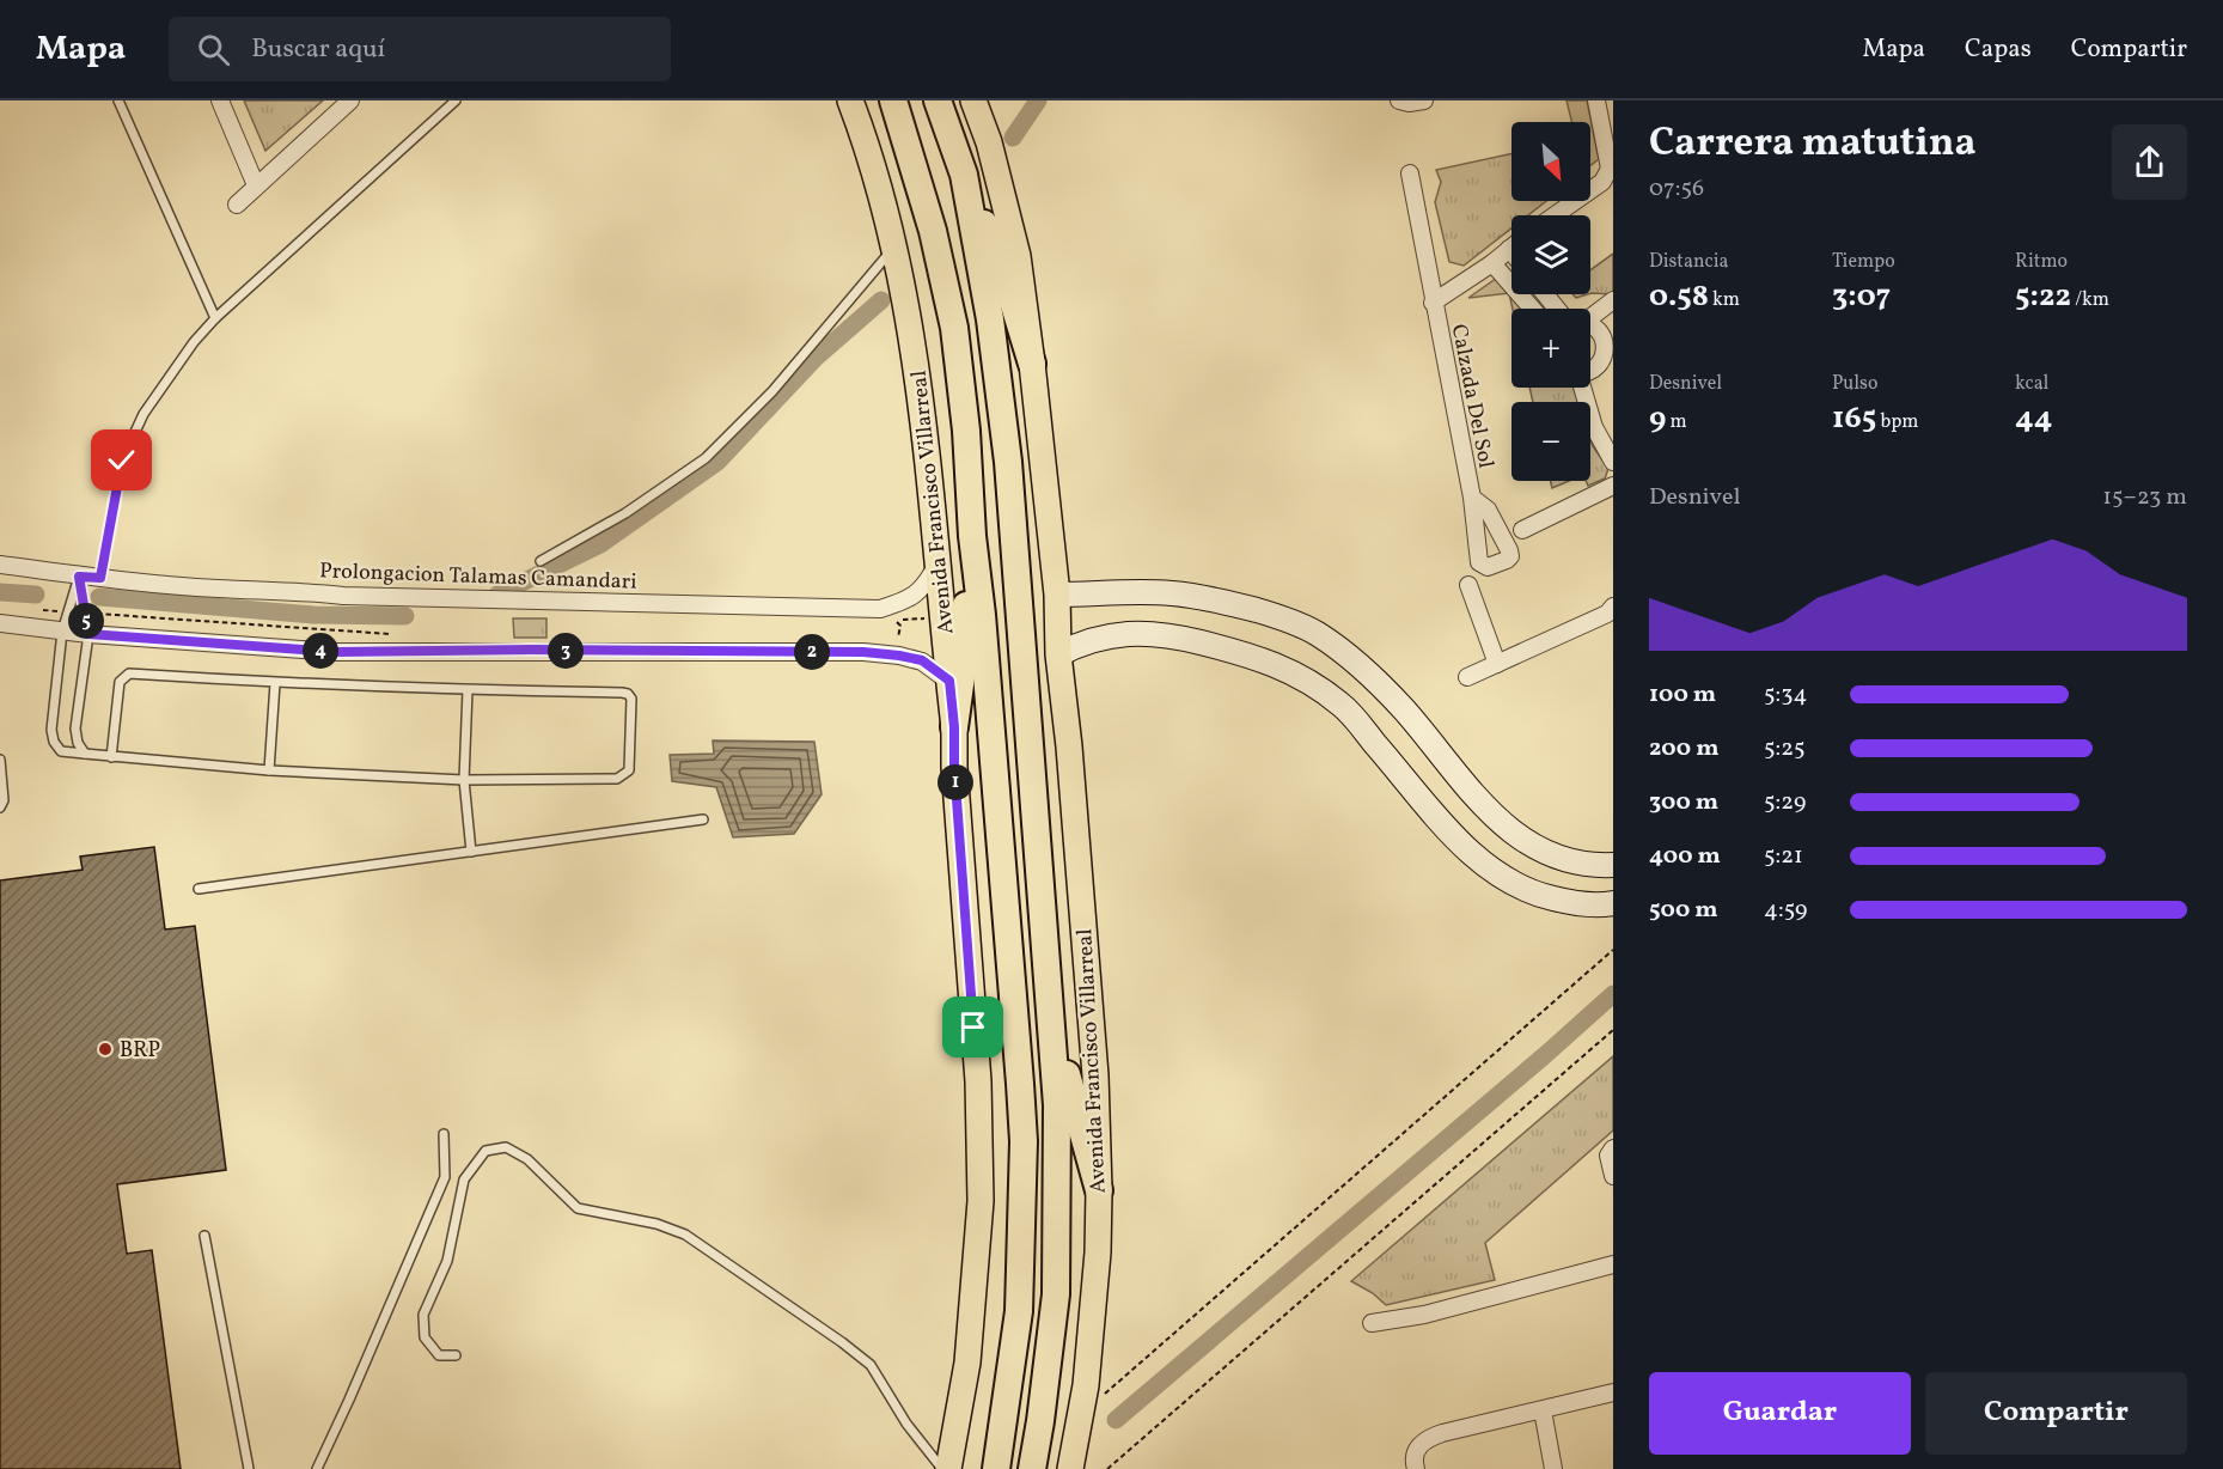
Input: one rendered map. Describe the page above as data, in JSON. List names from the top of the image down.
{
  "streets": {
    "highway": ["Avenida Francisco Villarreal"],
    "street": ["Calzada Del Sol", "Prolongacion Talamas Camandari"]
  },
  "crossings": [
    ["Avenida Francisco Villarreal", "Prolongacion Talamas Camandari"]
  ],
  "places": ["BRP"],
  "north": "bottom right",
  "page": {
    "header": "Mapa",
    "search": "Buscar aquí",
    "nav": ["Mapa", "Capas", "Compartir"],
    "heading": ["Carrera matutina", "07:56"],
    "map_buttons": ["+", "−"],
    "stats": [
      ["Distancia", "0.58 km"],
      ["Tiempo", "3:07"],
      ["Ritmo", "5:22 /km"],
      ["Desnivel", "9 m"],
      ["Pulso", "165 bpm"],
      ["kcal", "44"]
    ],
    "chart": ["Desnivel", "15–23 m"],
    "pins": [
      "5",
      "3",
      "4",
      "2",
      "1"
    ],
    "list": [
      {
        "name": "100 m",
        "note": "5:34"
      },
      {
        "name": "200 m",
        "note": "5:25"
      },
      {
        "name": "300 m",
        "note": "5:29"
      },
      {
        "name": "400 m",
        "note": "5:21"
      },
      {
        "name": "500 m",
        "note": "4:59"
      }
    ],
    "buttons": ["Guardar", "Compartir"]
  }
}
